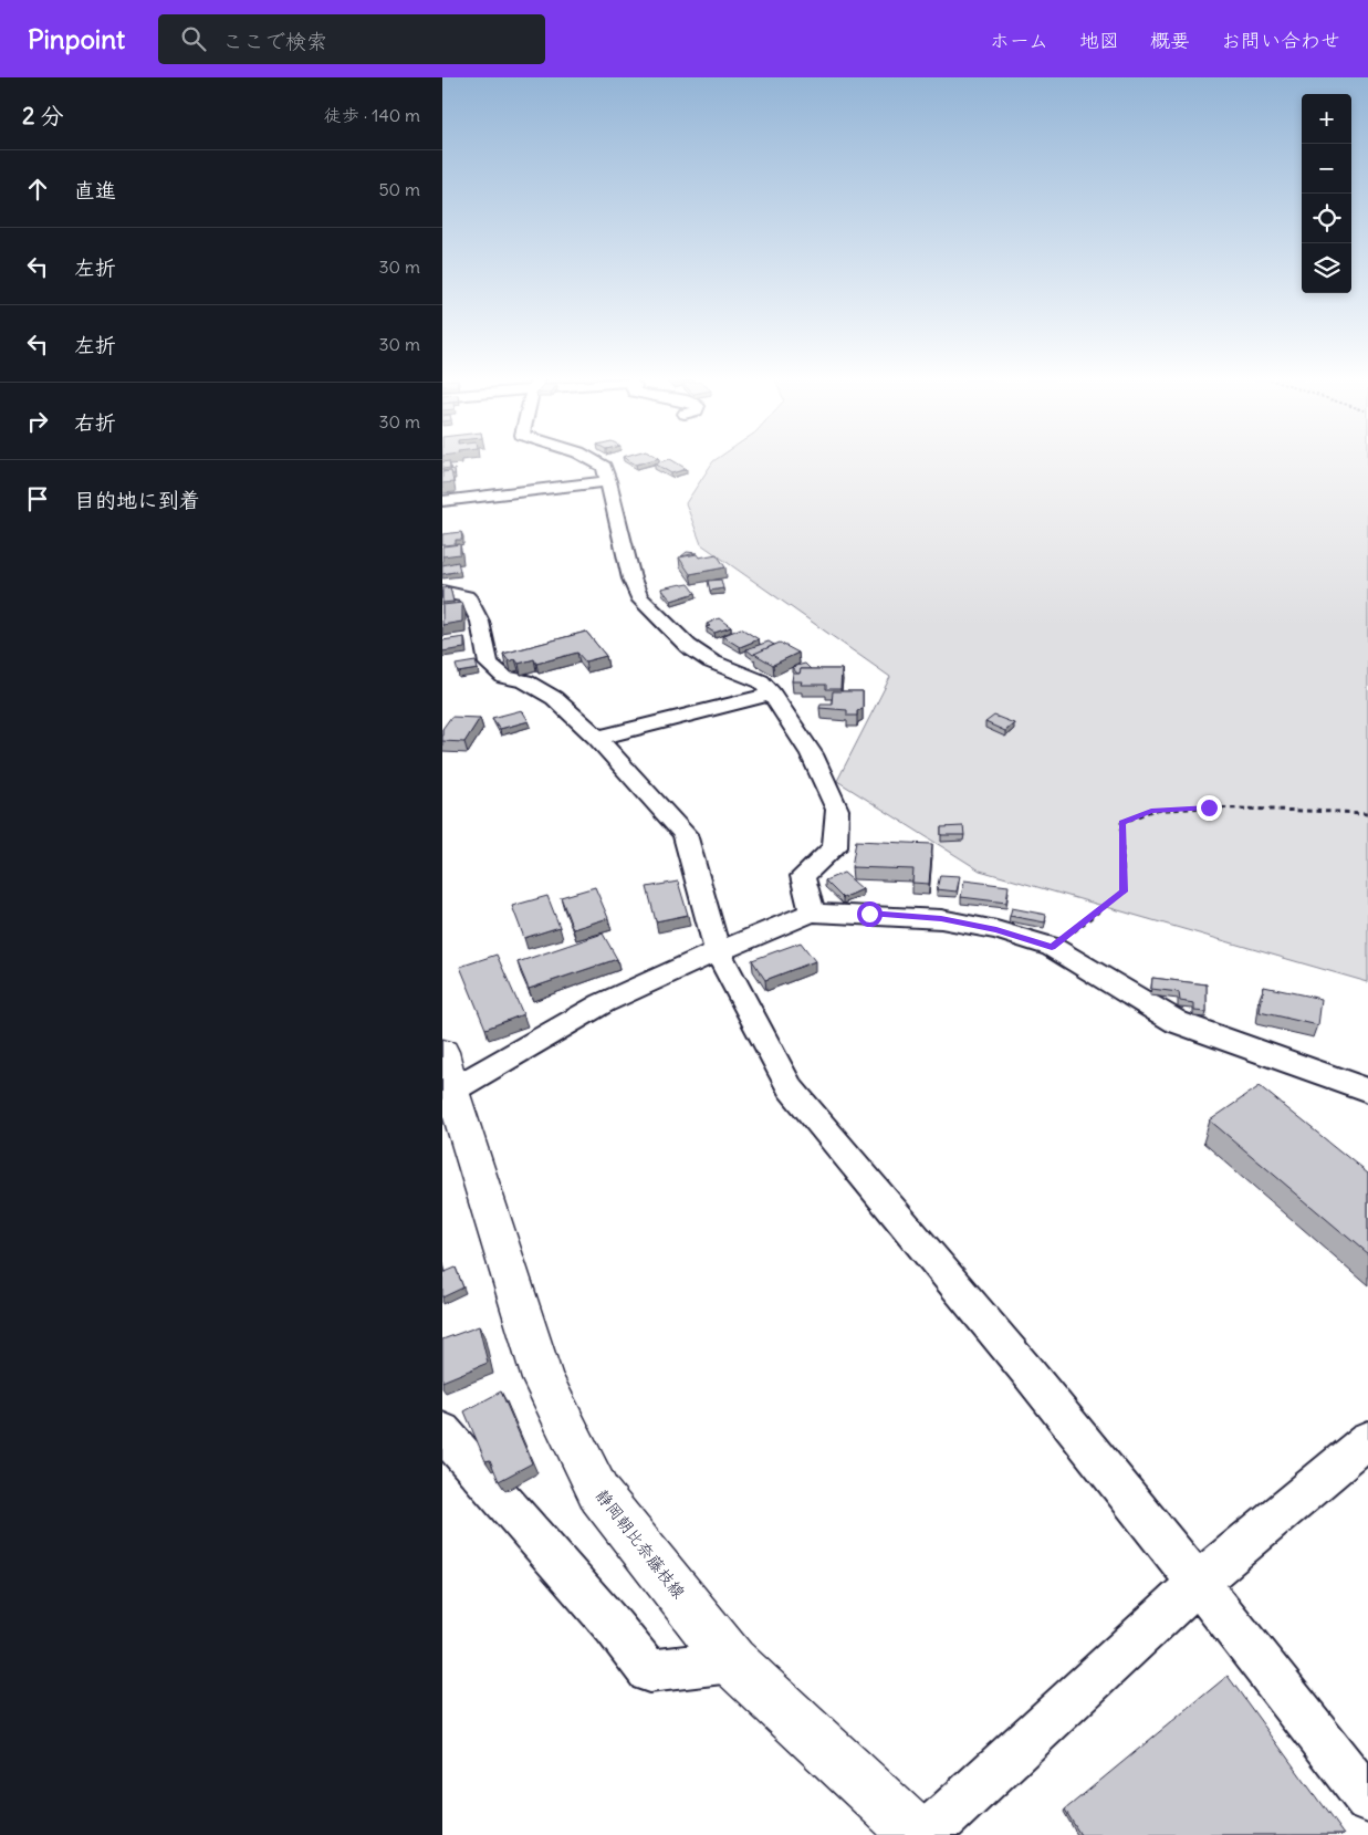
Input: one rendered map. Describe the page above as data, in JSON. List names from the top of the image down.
{
  "streets": {
    "main road": ["静岡朝比奈藤枝線"]
  },
  "page": {
    "header": "Pinpoint",
    "search": "ここで検索",
    "nav": [
      "ホーム",
      "地図",
      "概要",
      "お問い合わせ"
    ],
    "heading": ["2 分", "徒歩 · 140 m"],
    "map_buttons": ["+", "−"],
    "list": [
      ["直進", "50 m"],
      ["左折", "30 m"],
      ["左折", "30 m"],
      ["右折", "30 m"],
      "目的地に到着"
    ]
  }
}
